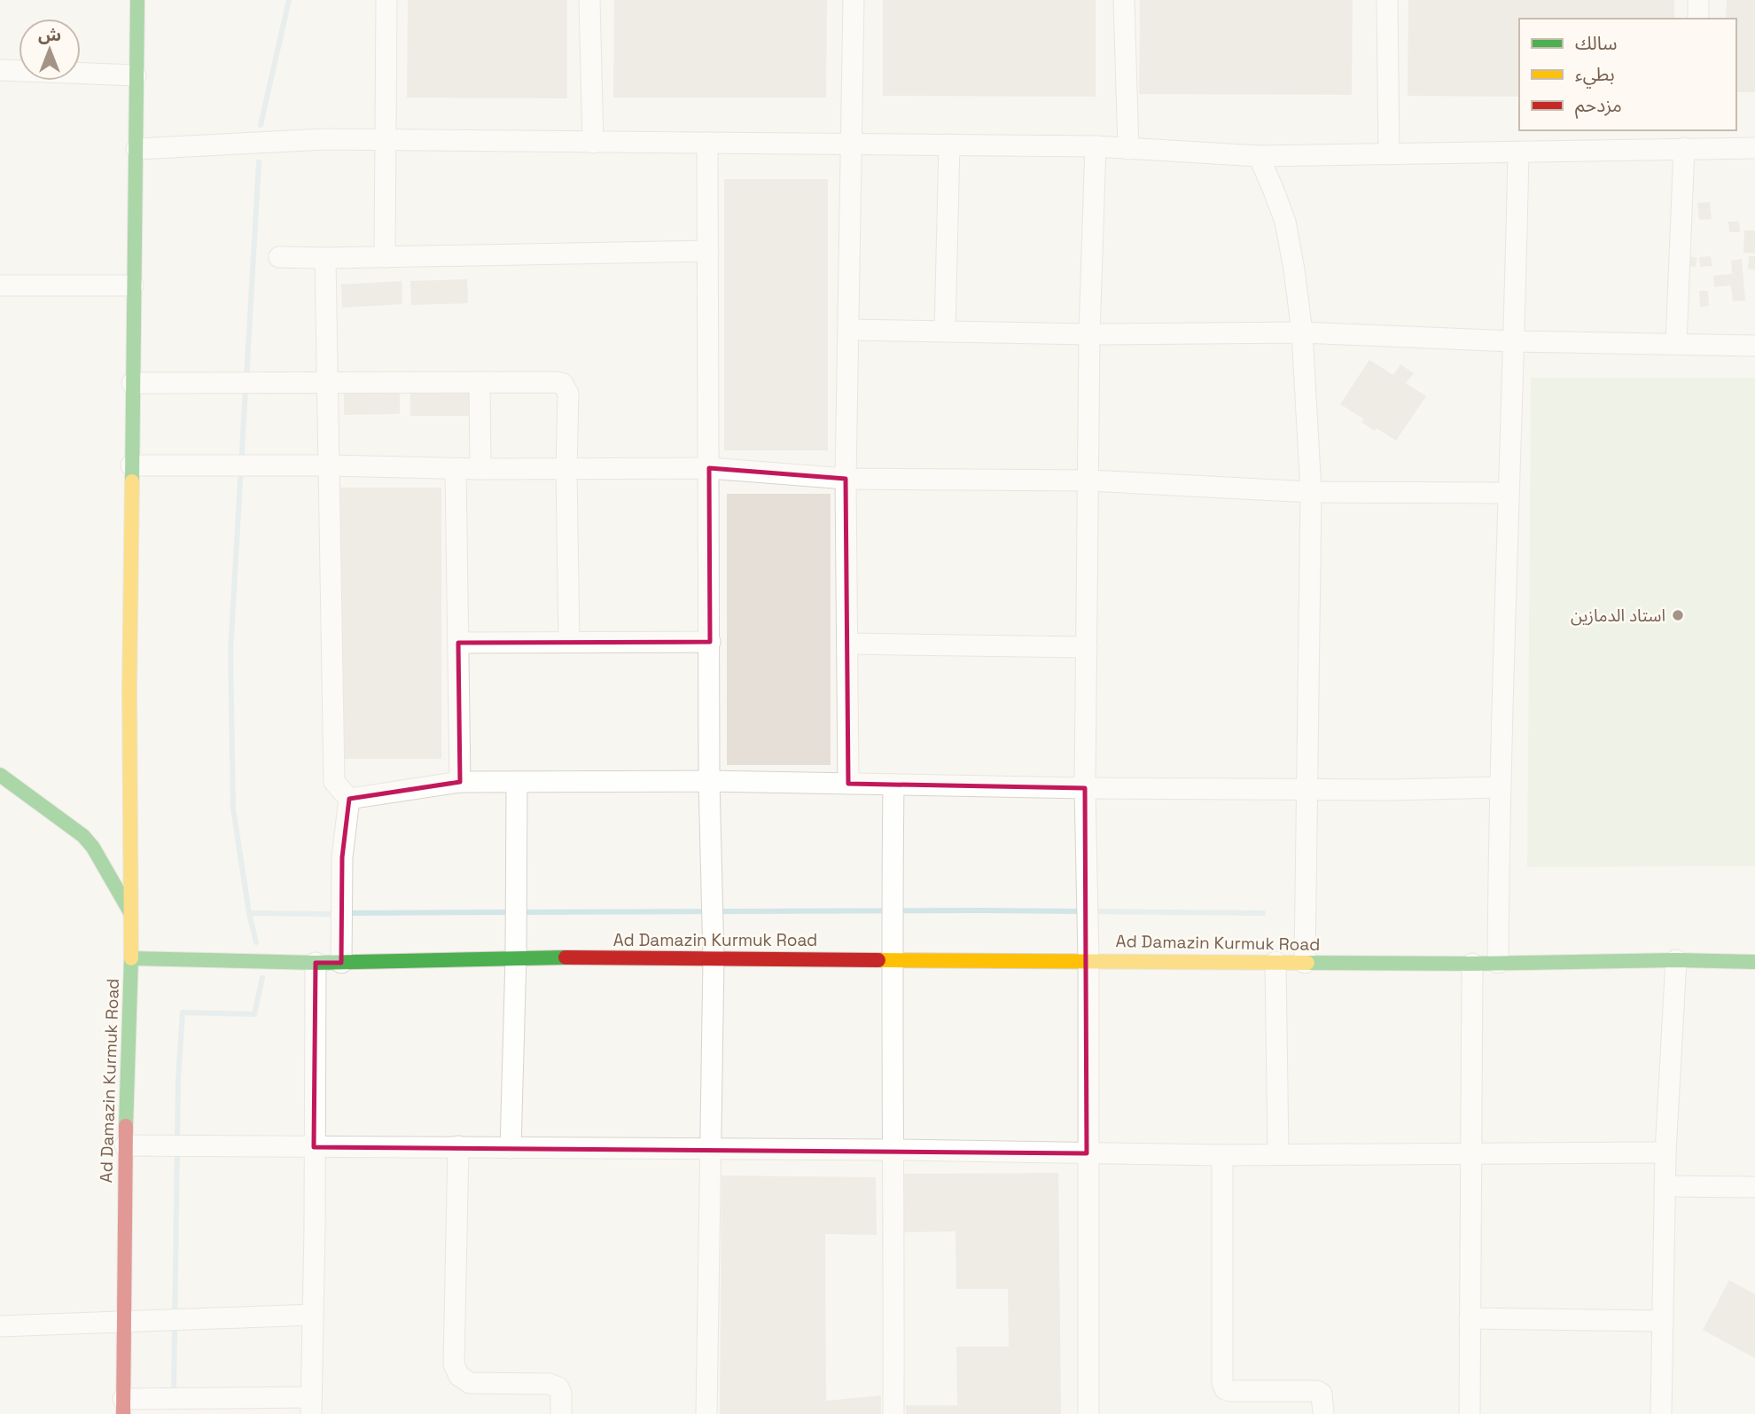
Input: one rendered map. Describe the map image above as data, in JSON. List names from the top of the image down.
{
  "streets": {
    "main road": ["Ad Damazin Kurmuk Road"]
  },
  "places": ["استاد الدمازين"],
  "legend": ["سالك", "بطيء", "مزدحم"],
  "north": "top"
}
